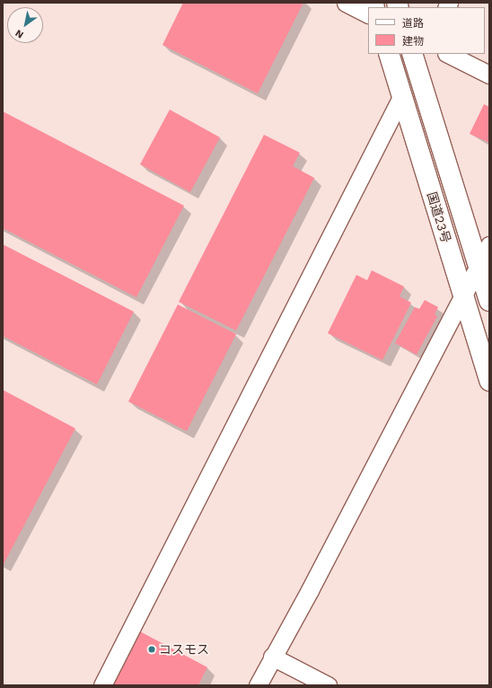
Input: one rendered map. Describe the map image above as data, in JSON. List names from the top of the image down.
{
  "streets": {
    "highway": ["国道23号"]
  },
  "places": ["コスモス"],
  "legend": ["道路", "建物"],
  "north": "bottom left"
}
